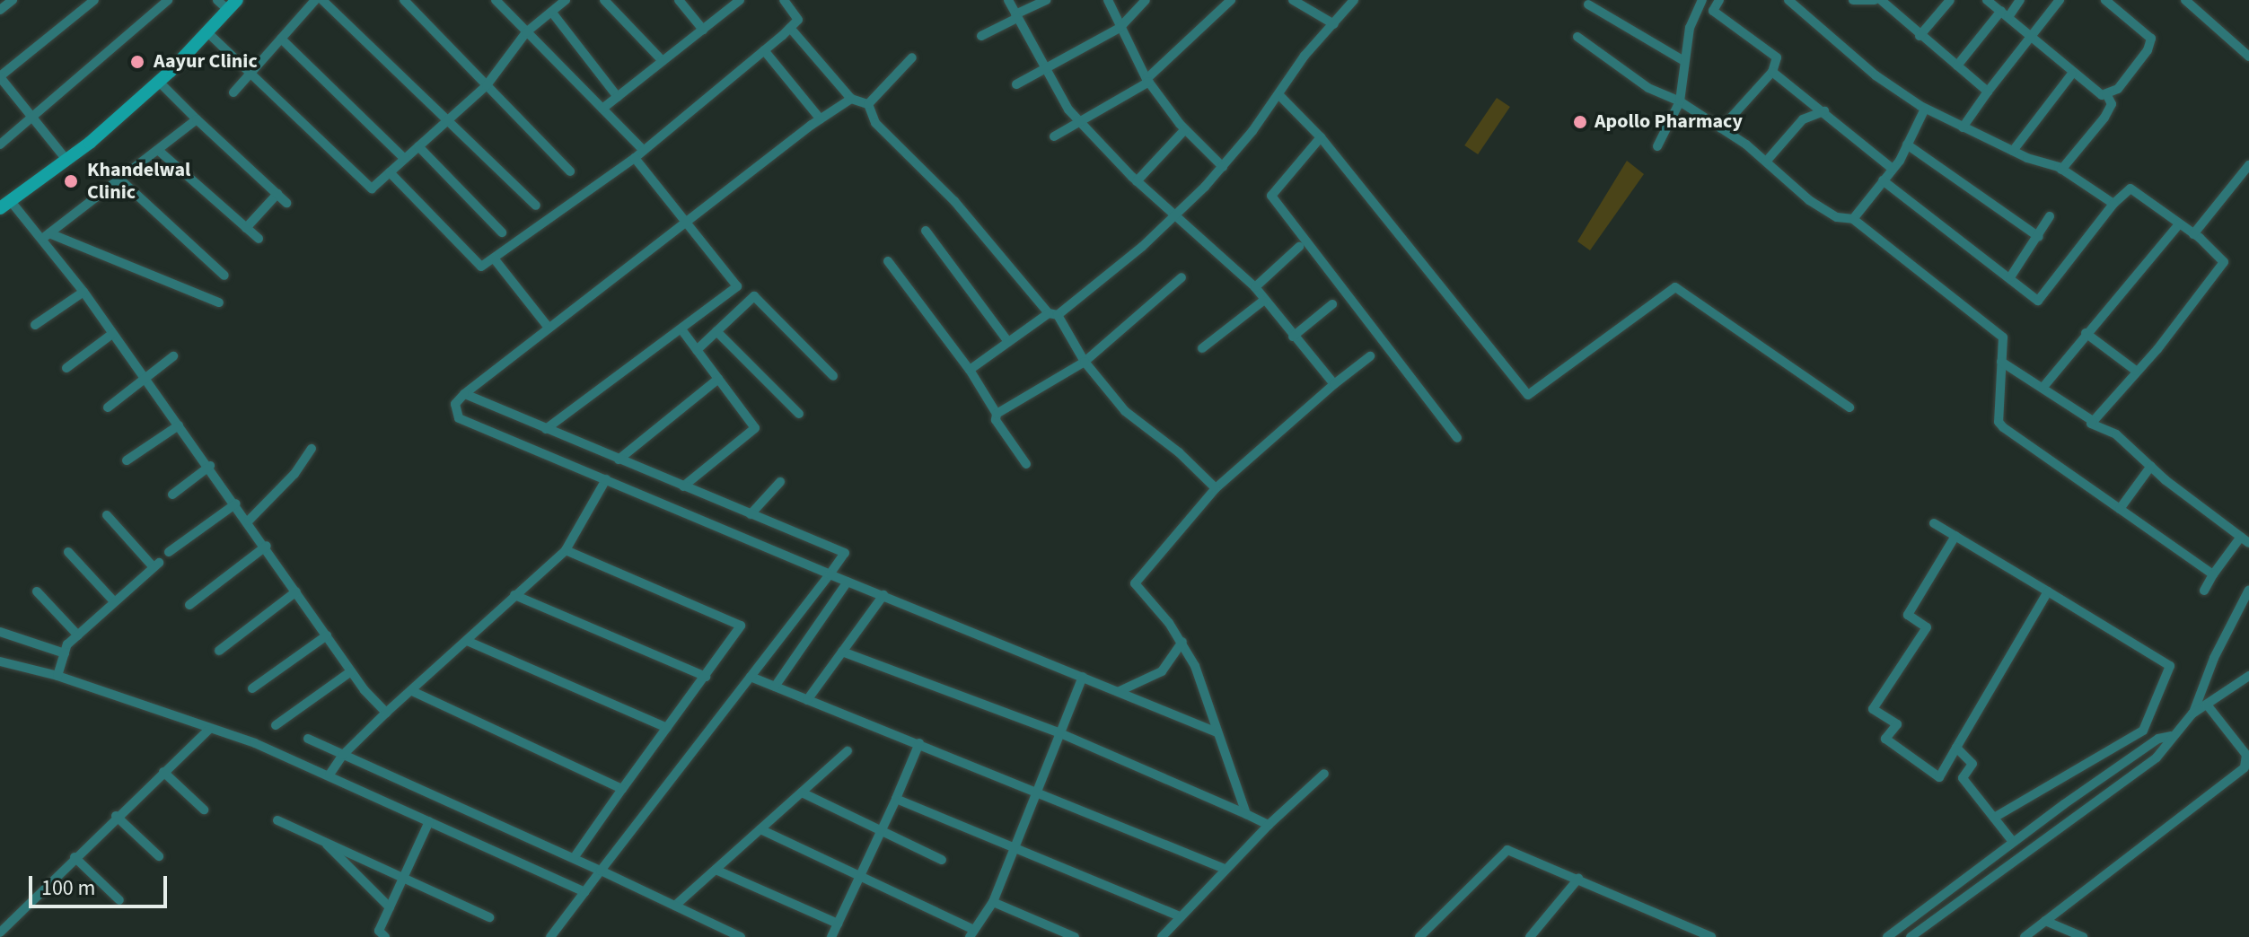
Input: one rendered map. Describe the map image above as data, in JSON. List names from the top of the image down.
{
  "places": ["Aayur Clinic", "Apollo Pharmacy", "Khandelwal Clinic"],
  "scale_bar": "100 m"
}
